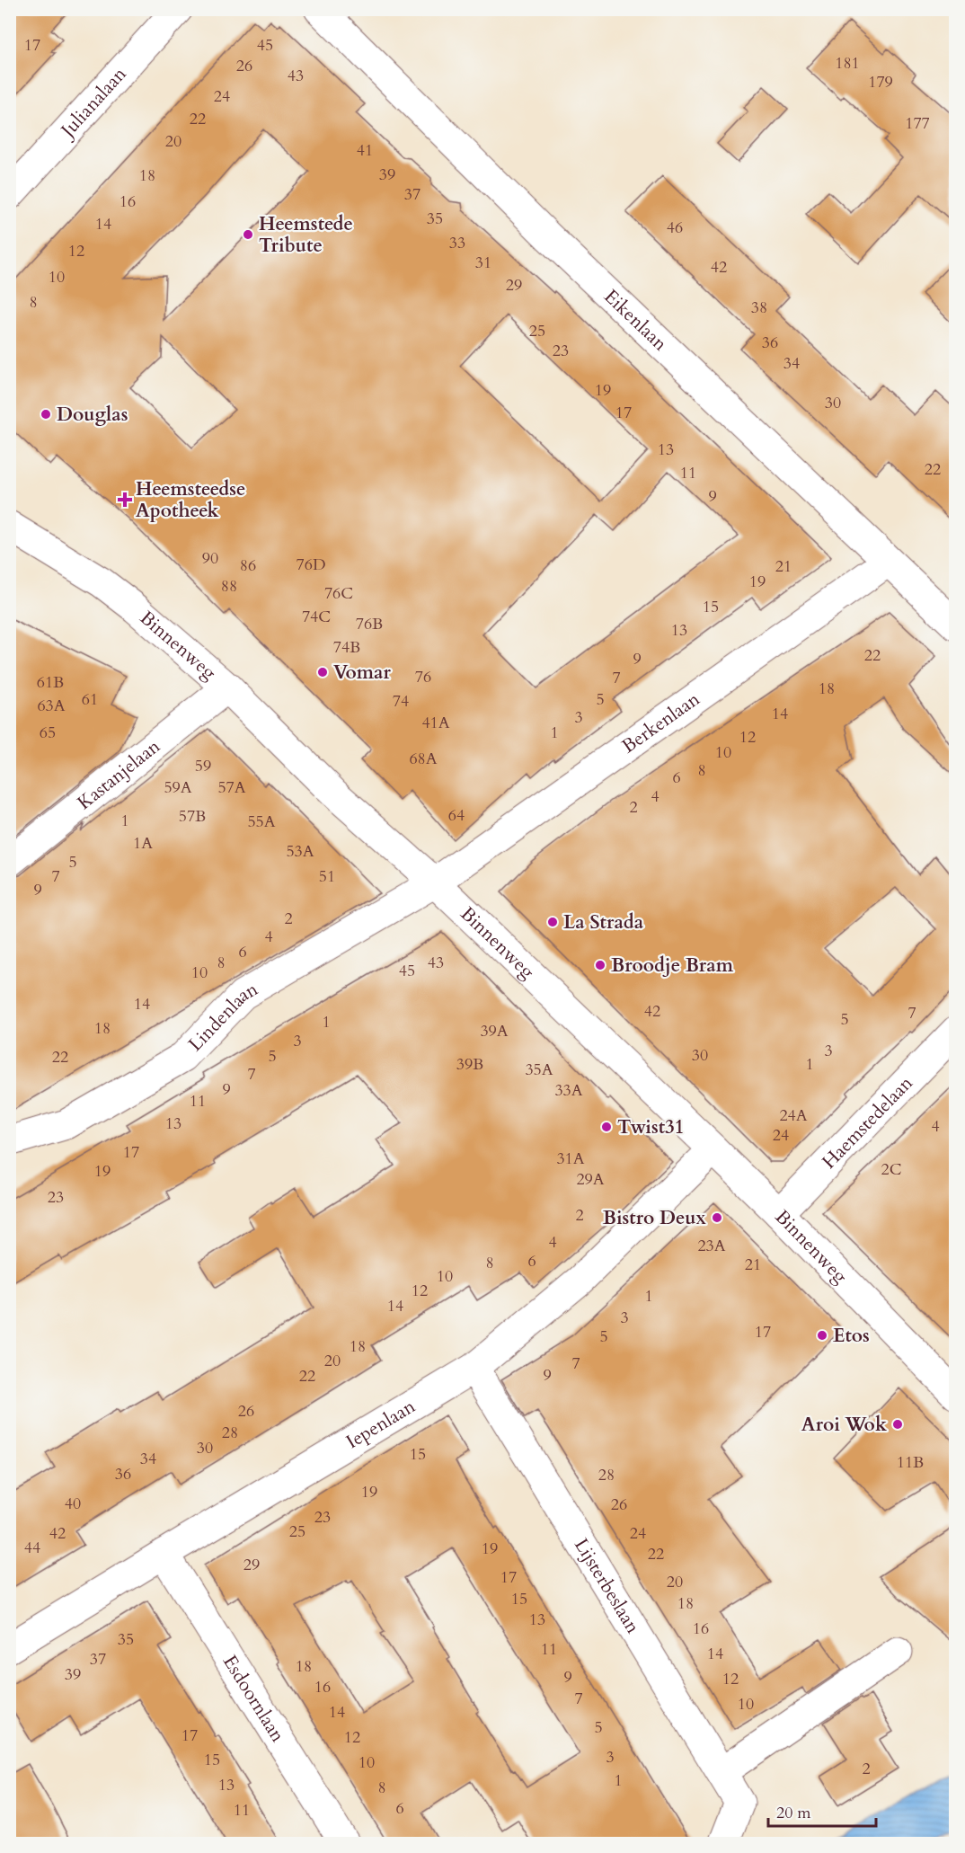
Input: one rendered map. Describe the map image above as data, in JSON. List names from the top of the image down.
{
  "streets": {
    "street": [
      "Julianalaan",
      "Eikenlaan",
      "Binnenweg",
      "Berkenlaan",
      "Kastanjelaan",
      "Lindenlaan",
      "Haemstedelaan",
      "Iepenlaan",
      "Lijsterbeslaan",
      "Esdoornlaan"
    ]
  },
  "crossings": [
    ["Eikenlaan", "Berkenlaan"],
    ["Binnenweg", "Berkenlaan"],
    ["Binnenweg", "Kastanjelaan"],
    ["Binnenweg", "Lindenlaan"],
    ["Binnenweg", "Haemstedelaan"],
    ["Binnenweg", "Iepenlaan"],
    ["Berkenlaan", "Lindenlaan"],
    ["Iepenlaan", "Lijsterbeslaan"],
    ["Iepenlaan", "Esdoornlaan"]
  ],
  "places": {
    "other": [
      "Heemstede Tribute",
      "Douglas",
      "Vomar",
      "La Strada",
      "Broodje Bram",
      "Twist31",
      "Bistro Deux",
      "Etos",
      "Aroi Wok"
    ],
    "health": ["Heemsteedse Apotheek"]
  },
  "house_numbers": [
    "17",
    "45",
    "181",
    "26",
    "43",
    "179",
    "24",
    "22",
    "177",
    "20",
    "41",
    "39",
    "18",
    "37",
    "16",
    "35",
    "14",
    "46",
    "33",
    "12",
    "31",
    "42",
    "10",
    "29",
    "8",
    "38",
    "25",
    "36",
    "23",
    "34",
    "19",
    "30",
    "17",
    "13",
    "22",
    "11",
    "9",
    "90",
    "76D",
    "86",
    "21",
    "19",
    "88",
    "76C",
    "15",
    "74C",
    "76B",
    "13",
    "74B",
    "22",
    "9",
    "76",
    "7",
    "61B",
    "18",
    "61",
    "5",
    "74",
    "63A",
    "14",
    "3",
    "41A",
    "65",
    "1",
    "12",
    "10",
    "68A",
    "59",
    "8",
    "6",
    "59A",
    "57A",
    "4",
    "2",
    "64",
    "57B",
    "1",
    "55A",
    "1A",
    "53A",
    "5",
    "7",
    "51",
    "9",
    "2",
    "4",
    "6",
    "8",
    "43",
    "45",
    "10",
    "14",
    "42",
    "7",
    "5",
    "1",
    "18",
    "39A",
    "3",
    "3",
    "30",
    "5",
    "22",
    "39B",
    "1",
    "35A",
    "7",
    "9",
    "33A",
    "11",
    "24A",
    "13",
    "4",
    "24",
    "17",
    "31A",
    "2C",
    "19",
    "29A",
    "23",
    "2",
    "4",
    "23A",
    "6",
    "8",
    "21",
    "10",
    "12",
    "1",
    "14",
    "3",
    "17",
    "5",
    "18",
    "20",
    "7",
    "9",
    "22",
    "26",
    "28",
    "30",
    "15",
    "34",
    "11B",
    "36",
    "28",
    "19",
    "40",
    "26",
    "23",
    "25",
    "42",
    "24",
    "44",
    "19",
    "22",
    "29",
    "17",
    "20",
    "15",
    "18",
    "13",
    "16",
    "35",
    "11",
    "14",
    "37",
    "18",
    "39",
    "9",
    "12",
    "16",
    "7",
    "10",
    "14",
    "5",
    "17",
    "12",
    "3",
    "15",
    "10",
    "2",
    "1",
    "13",
    "8",
    "6",
    "11"
  ],
  "scale_bar": "20 m"
}
